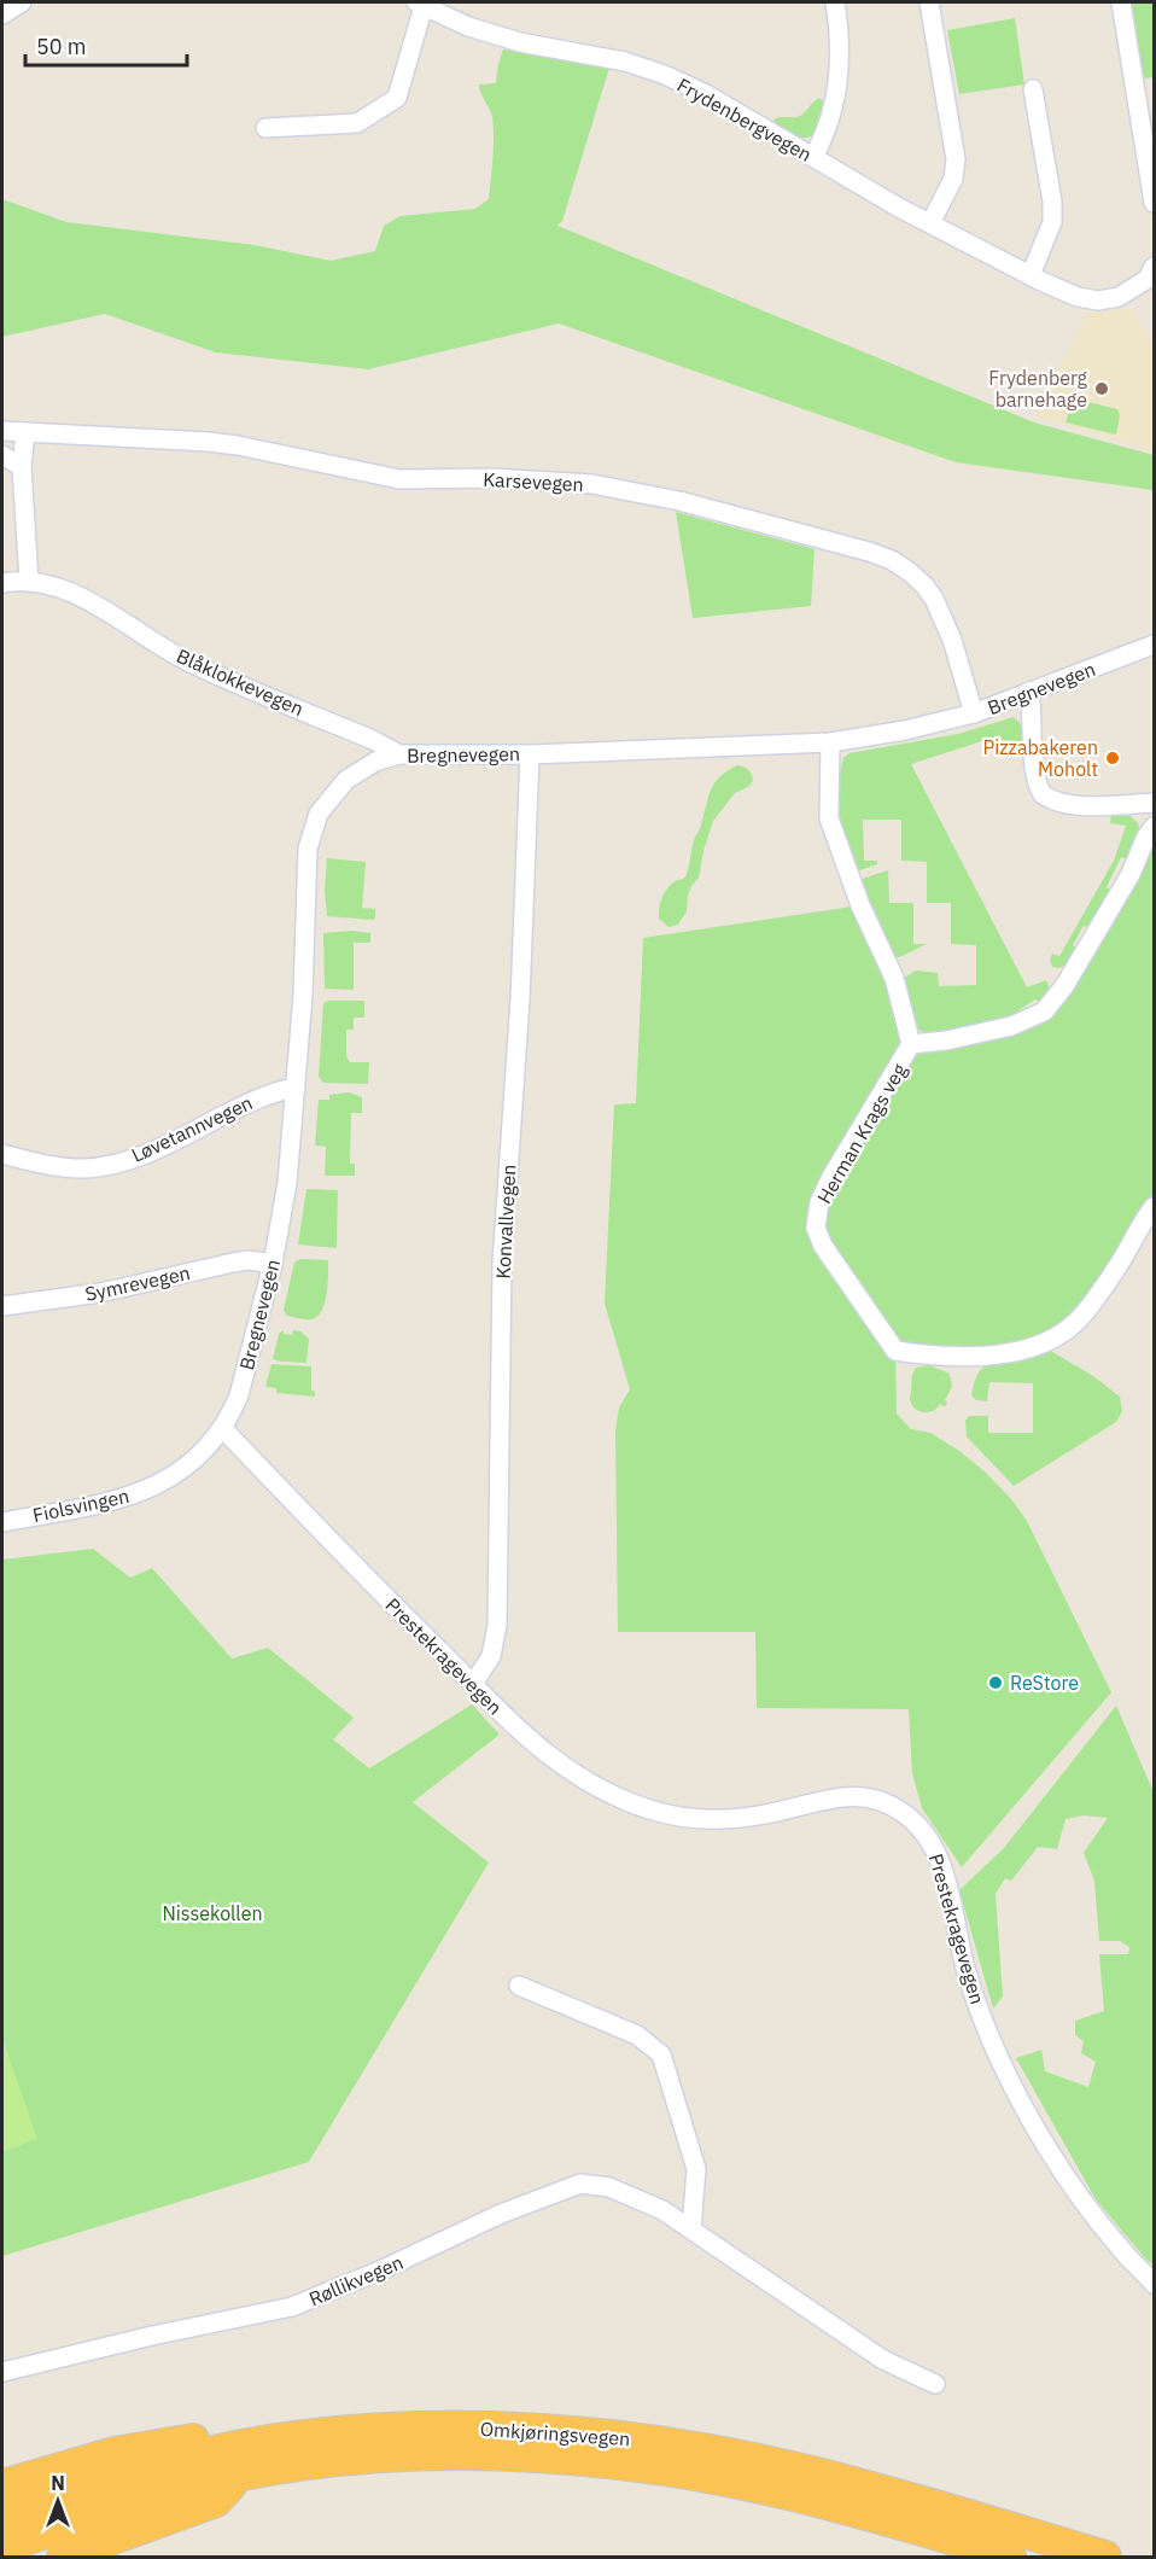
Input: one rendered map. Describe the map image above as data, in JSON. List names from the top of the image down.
{
  "streets": {
    "highway": ["Omkjøringsvegen"],
    "street": [
      "Frydenbergvegen",
      "Karsevegen",
      "Blåklokkevegen",
      "Bregnevegen",
      "Løvetannvegen",
      "Herman Krags veg",
      "Konvallvegen",
      "Symrevegen",
      "Fiolsvingen",
      "Prestekragevegen",
      "Røllikvegen"
    ]
  },
  "crossings": [
    ["Karsevegen", "Bregnevegen"],
    ["Blåklokkevegen", "Bregnevegen"],
    ["Bregnevegen", "Løvetannvegen"],
    ["Bregnevegen", "Herman Krags veg"],
    ["Bregnevegen", "Konvallvegen"],
    ["Bregnevegen", "Symrevegen"],
    ["Bregnevegen", "Fiolsvingen"],
    ["Bregnevegen", "Prestekragevegen"],
    ["Konvallvegen", "Prestekragevegen"],
    ["Fiolsvingen", "Prestekragevegen"]
  ],
  "parks": ["Nissekollen"],
  "places": ["Frydenberg barnehage", "Pizzabakeren Moholt", "ReStore"],
  "scale_bar": "50 m",
  "north": "top"
}
